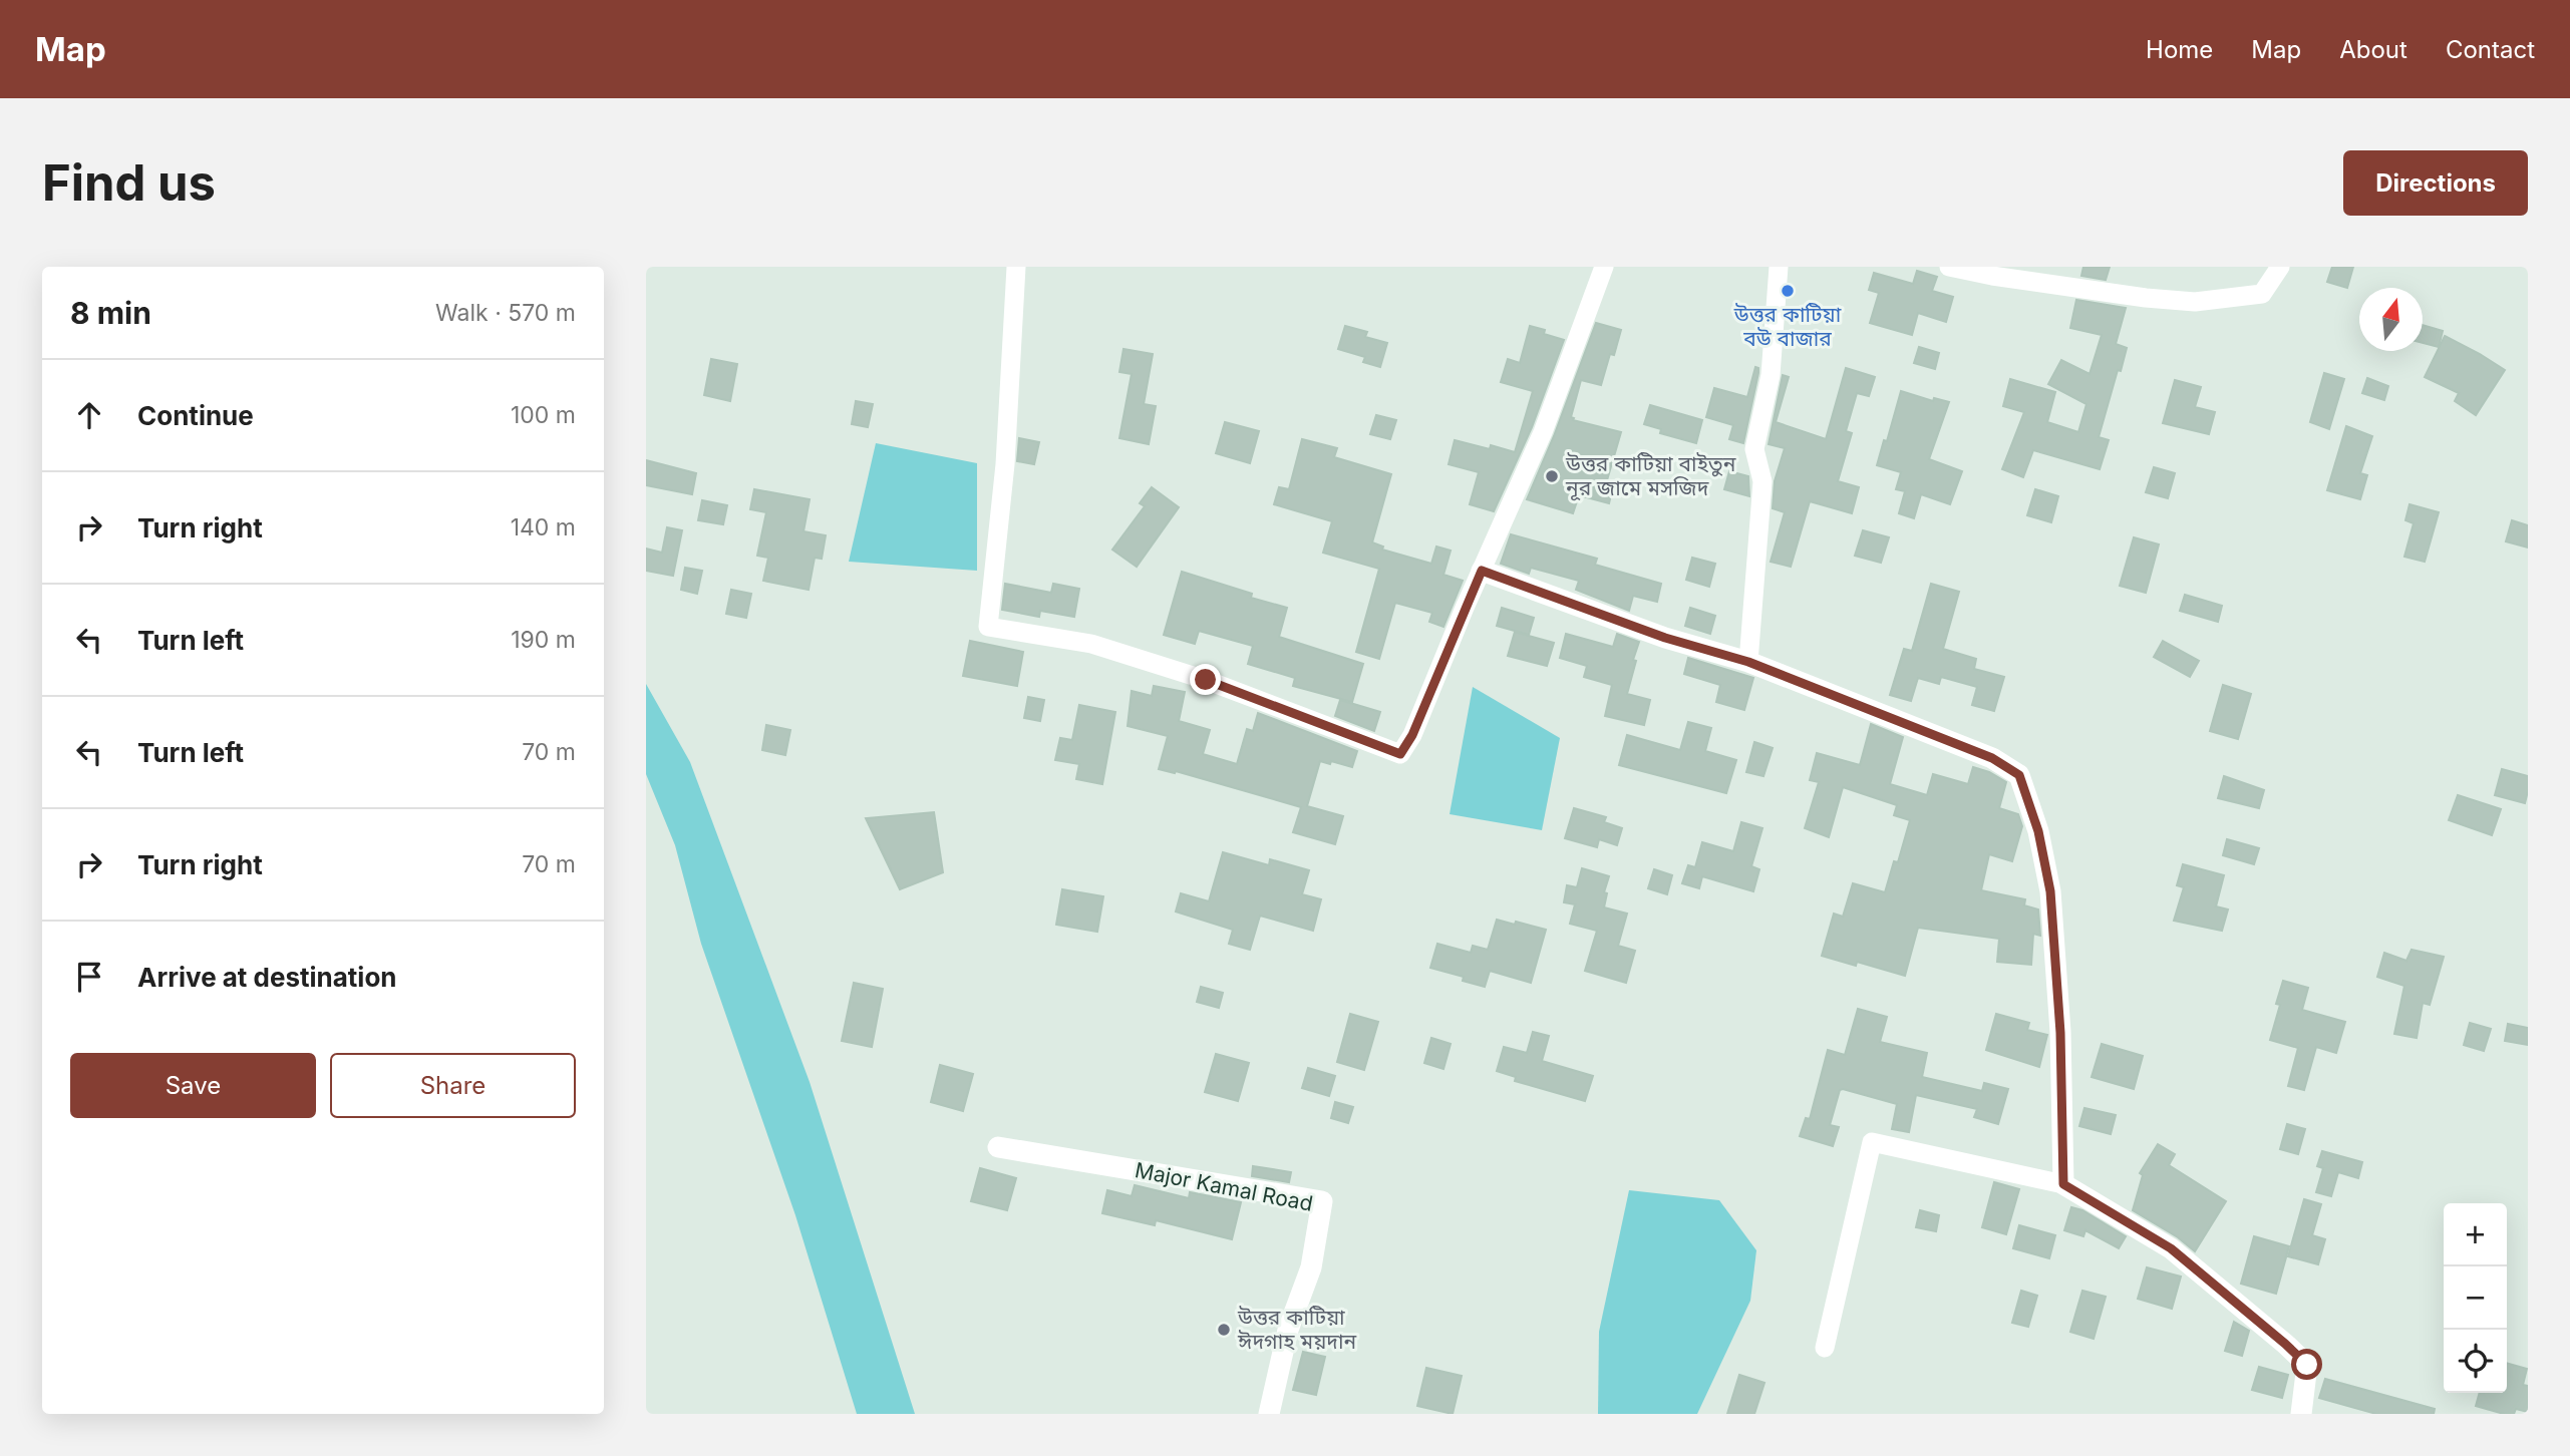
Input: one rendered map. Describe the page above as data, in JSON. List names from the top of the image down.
{
  "streets": {
    "street": ["Major Kamal Road"]
  },
  "places": ["উত্তর কাটিয়া বউ বাজার", "উত্তর কাটিয়া বাইতুন নূর জামে মসজিদ", "উত্তর কাটিয়া ঈদগাহ ময়দান"],
  "north": "top",
  "page": {
    "header": "Map",
    "nav": [
      "Home",
      "Map",
      "About",
      "Contact"
    ],
    "buttons": [
      "Directions",
      ["Save", "Share"]
    ],
    "title": "Find us",
    "heading": ["8 min", "Walk · 570 m"],
    "list": [
      ["Continue", "100 m"],
      ["Turn right", "140 m"],
      ["Turn left", "190 m"],
      ["Turn left", "70 m"],
      ["Turn right", "70 m"],
      "Arrive at destination"
    ],
    "map_buttons": ["+", "−"]
  }
}
